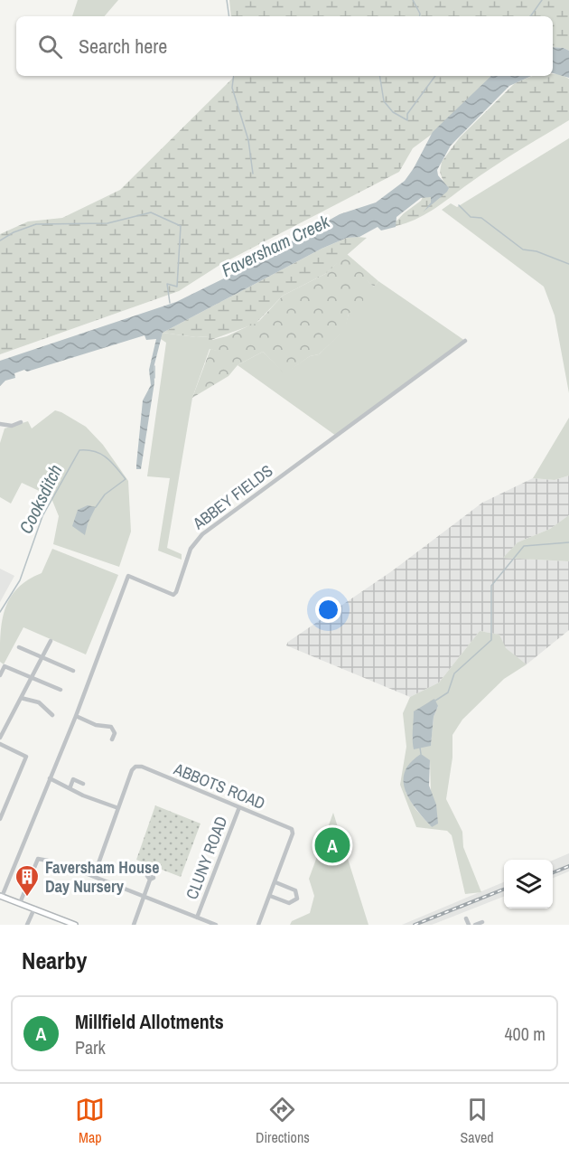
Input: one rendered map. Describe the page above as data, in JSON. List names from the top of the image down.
{
  "streets": {
    "street": ["ABBEY FIELDS", "ABBOTS ROAD", "CLUNY ROAD"]
  },
  "crossings": [
    ["ABBOTS ROAD", "CLUNY ROAD"]
  ],
  "water": ["Faversham Creek", "Cooksditch"],
  "places": {
    "building": ["Faversham House Day Nursery"]
  },
  "page": {
    "search": "Search here",
    "pins": "A",
    "heading": "Nearby",
    "list": [
      {
        "mark": "A",
        "name": "Millfield Allotments",
        "note": "Park",
        "value": "400 m"
      }
    ],
    "nav": ["Map", "Directions", "Saved"]
  }
}
